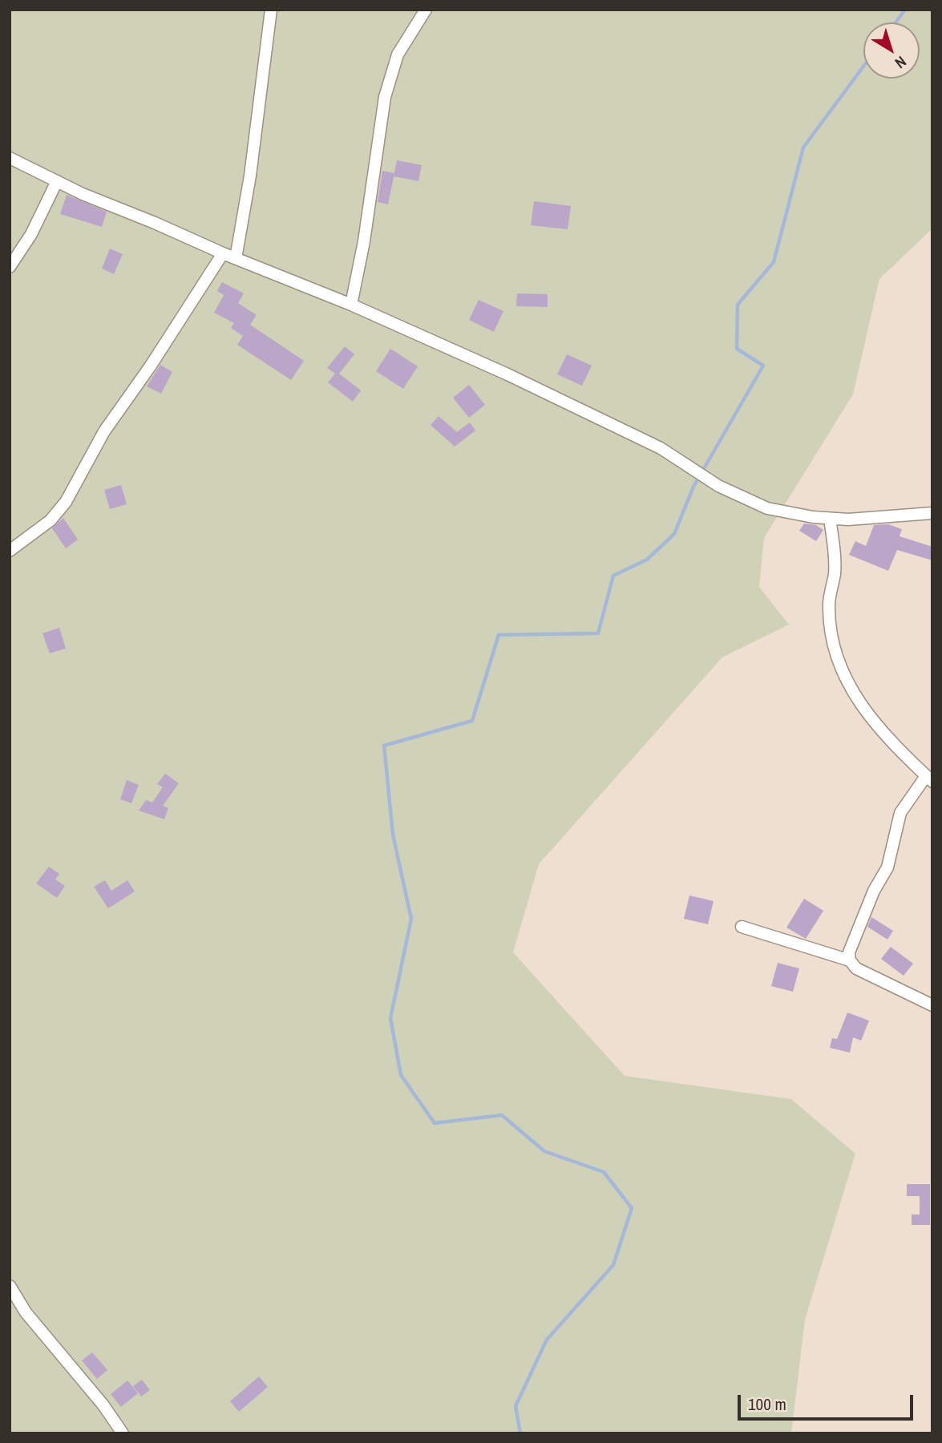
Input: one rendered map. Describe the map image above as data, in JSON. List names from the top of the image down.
{
  "scale_bar": "100 m",
  "north": "bottom right"
}
